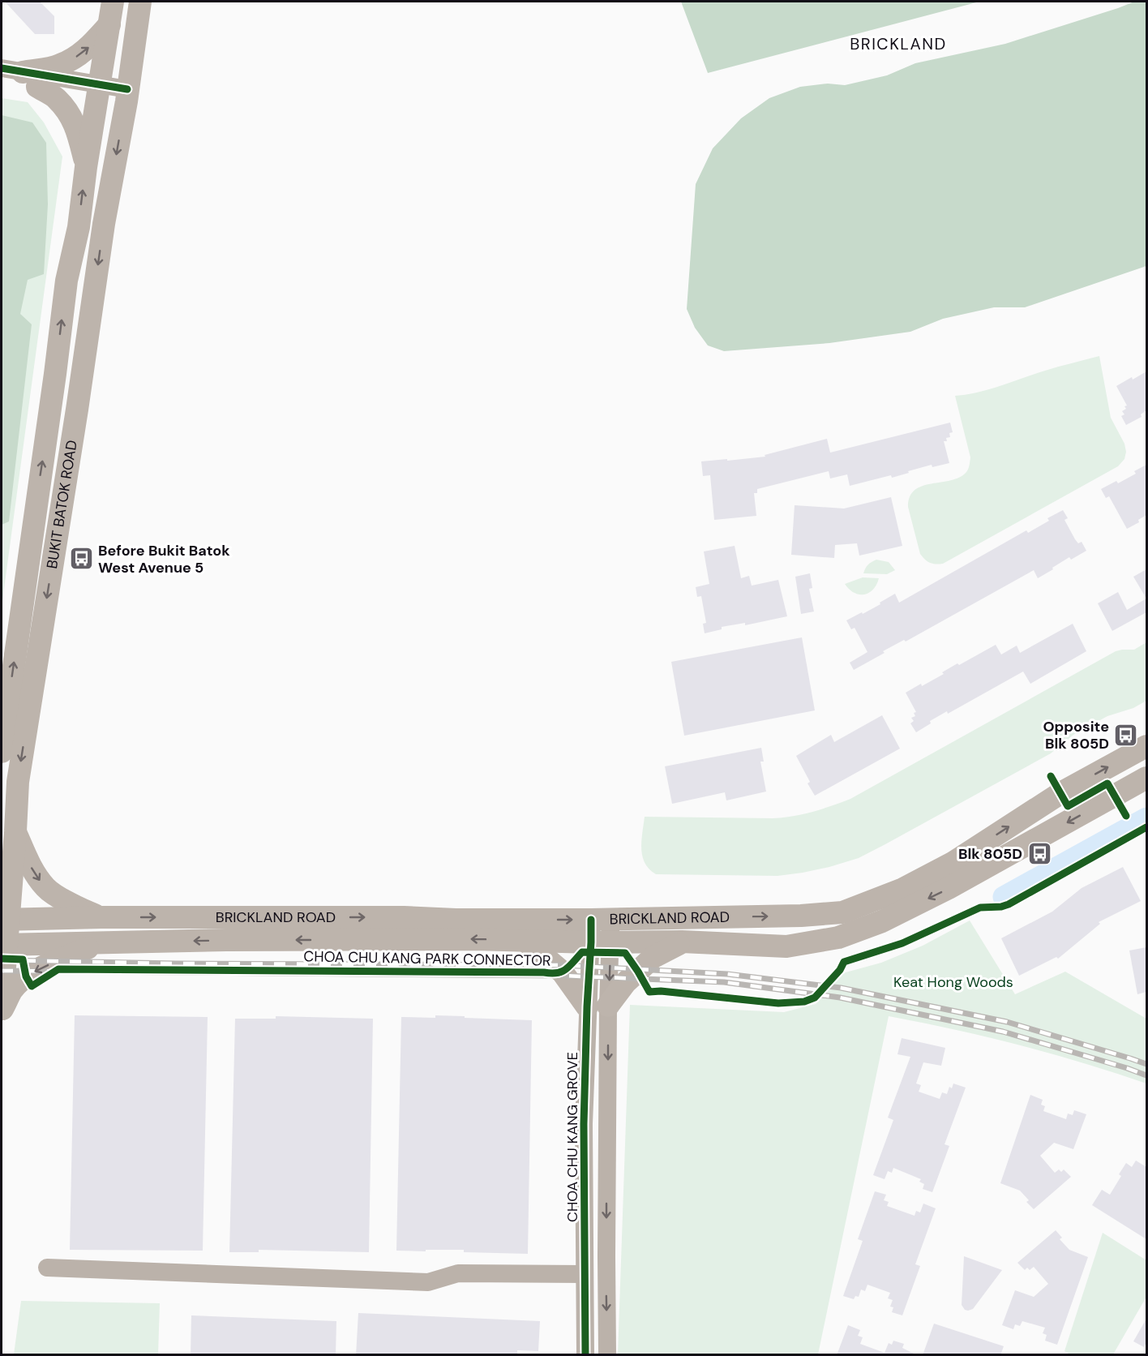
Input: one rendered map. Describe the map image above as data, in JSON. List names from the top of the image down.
{
  "streets": {
    "main road": ["BUKIT BATOK ROAD", "BRICKLAND ROAD"],
    "street": ["CHOA CHU KANG GROVE"],
    "cycle path": ["CHOA CHU KANG PARK CONNECTOR"]
  },
  "crossings": [
    ["BUKIT BATOK ROAD", "BRICKLAND ROAD"],
    ["BRICKLAND ROAD", "CHOA CHU KANG GROVE"]
  ],
  "districts": ["BRICKLAND"],
  "parks": ["Keat Hong Woods"],
  "places": {
    "bus stop": ["Before Bukit Batok West Avenue 5", "Opposite Blk 805D", "Blk 805D"]
  }
}
